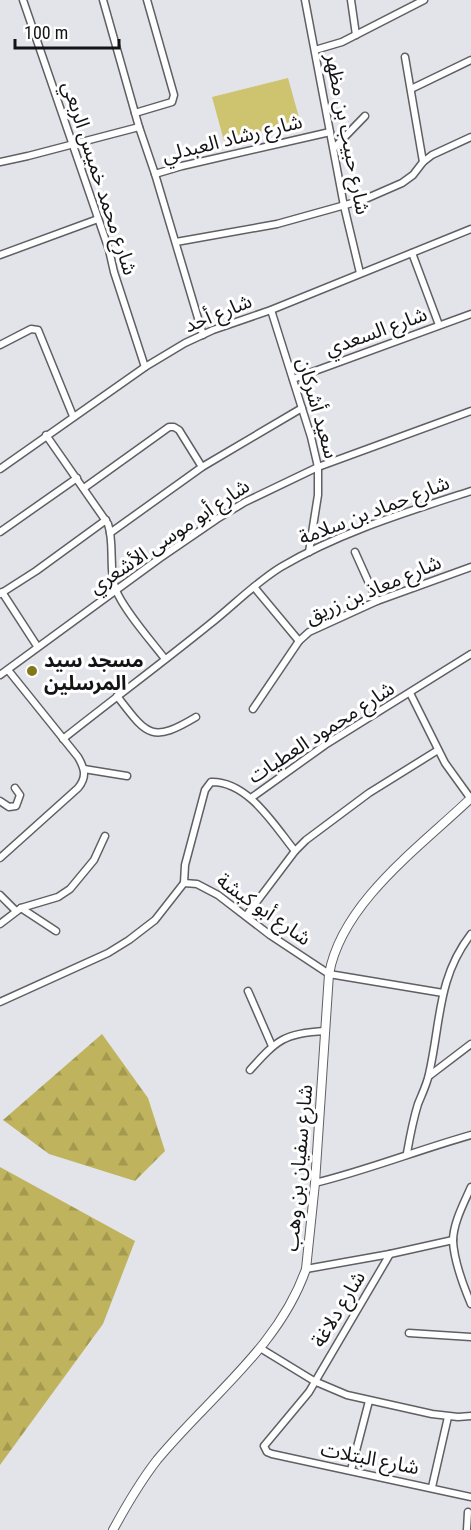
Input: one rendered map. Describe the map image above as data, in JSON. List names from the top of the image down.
{
  "streets": {
    "street": [
      "شارع حبيب بن مظهر",
      "شارع رشاد العبدلي",
      "شارع محمد خميس الربعي",
      "شارع أحد",
      "شارع السعدي",
      "سعيد أشركان",
      "شارع حماد بن سلامة",
      "شارع أبو موسى الأشعري",
      "شارع معاذ بن زريق",
      "شارع محمود العطيات",
      "شارع أبو كبشة",
      "شارع سفيان بن وهب",
      "شارع دلاغة",
      "شارع البتلات"
    ]
  },
  "crossings": [
    ["شارع حبيب بن مظهر", "شارع رشاد العبدلي"],
    ["شارع حبيب بن مظهر", "شارع أحد"],
    ["شارع رشاد العبدلي", "شارع محمد خميس الربعي"],
    ["شارع محمد خميس الربعي", "شارع أحد"],
    ["شارع أحد", "سعيد أشركان"],
    ["شارع السعدي", "سعيد أشركان"],
    ["سعيد أشركان", "شارع حماد بن سلامة"],
    ["سعيد أشركان", "شارع أبو موسى الأشعري"],
    ["شارع محمود العطيات", "شارع أبو كبشة"],
    ["شارع أبو كبشة", "شارع سفيان بن وهب"],
    ["شارع سفيان بن وهب", "شارع دلاغة"],
    ["شارع دلاغة", "شارع البتلات"]
  ],
  "places": ["مسجد سيد المرسلين"],
  "scale_bar": "100 m"
}
